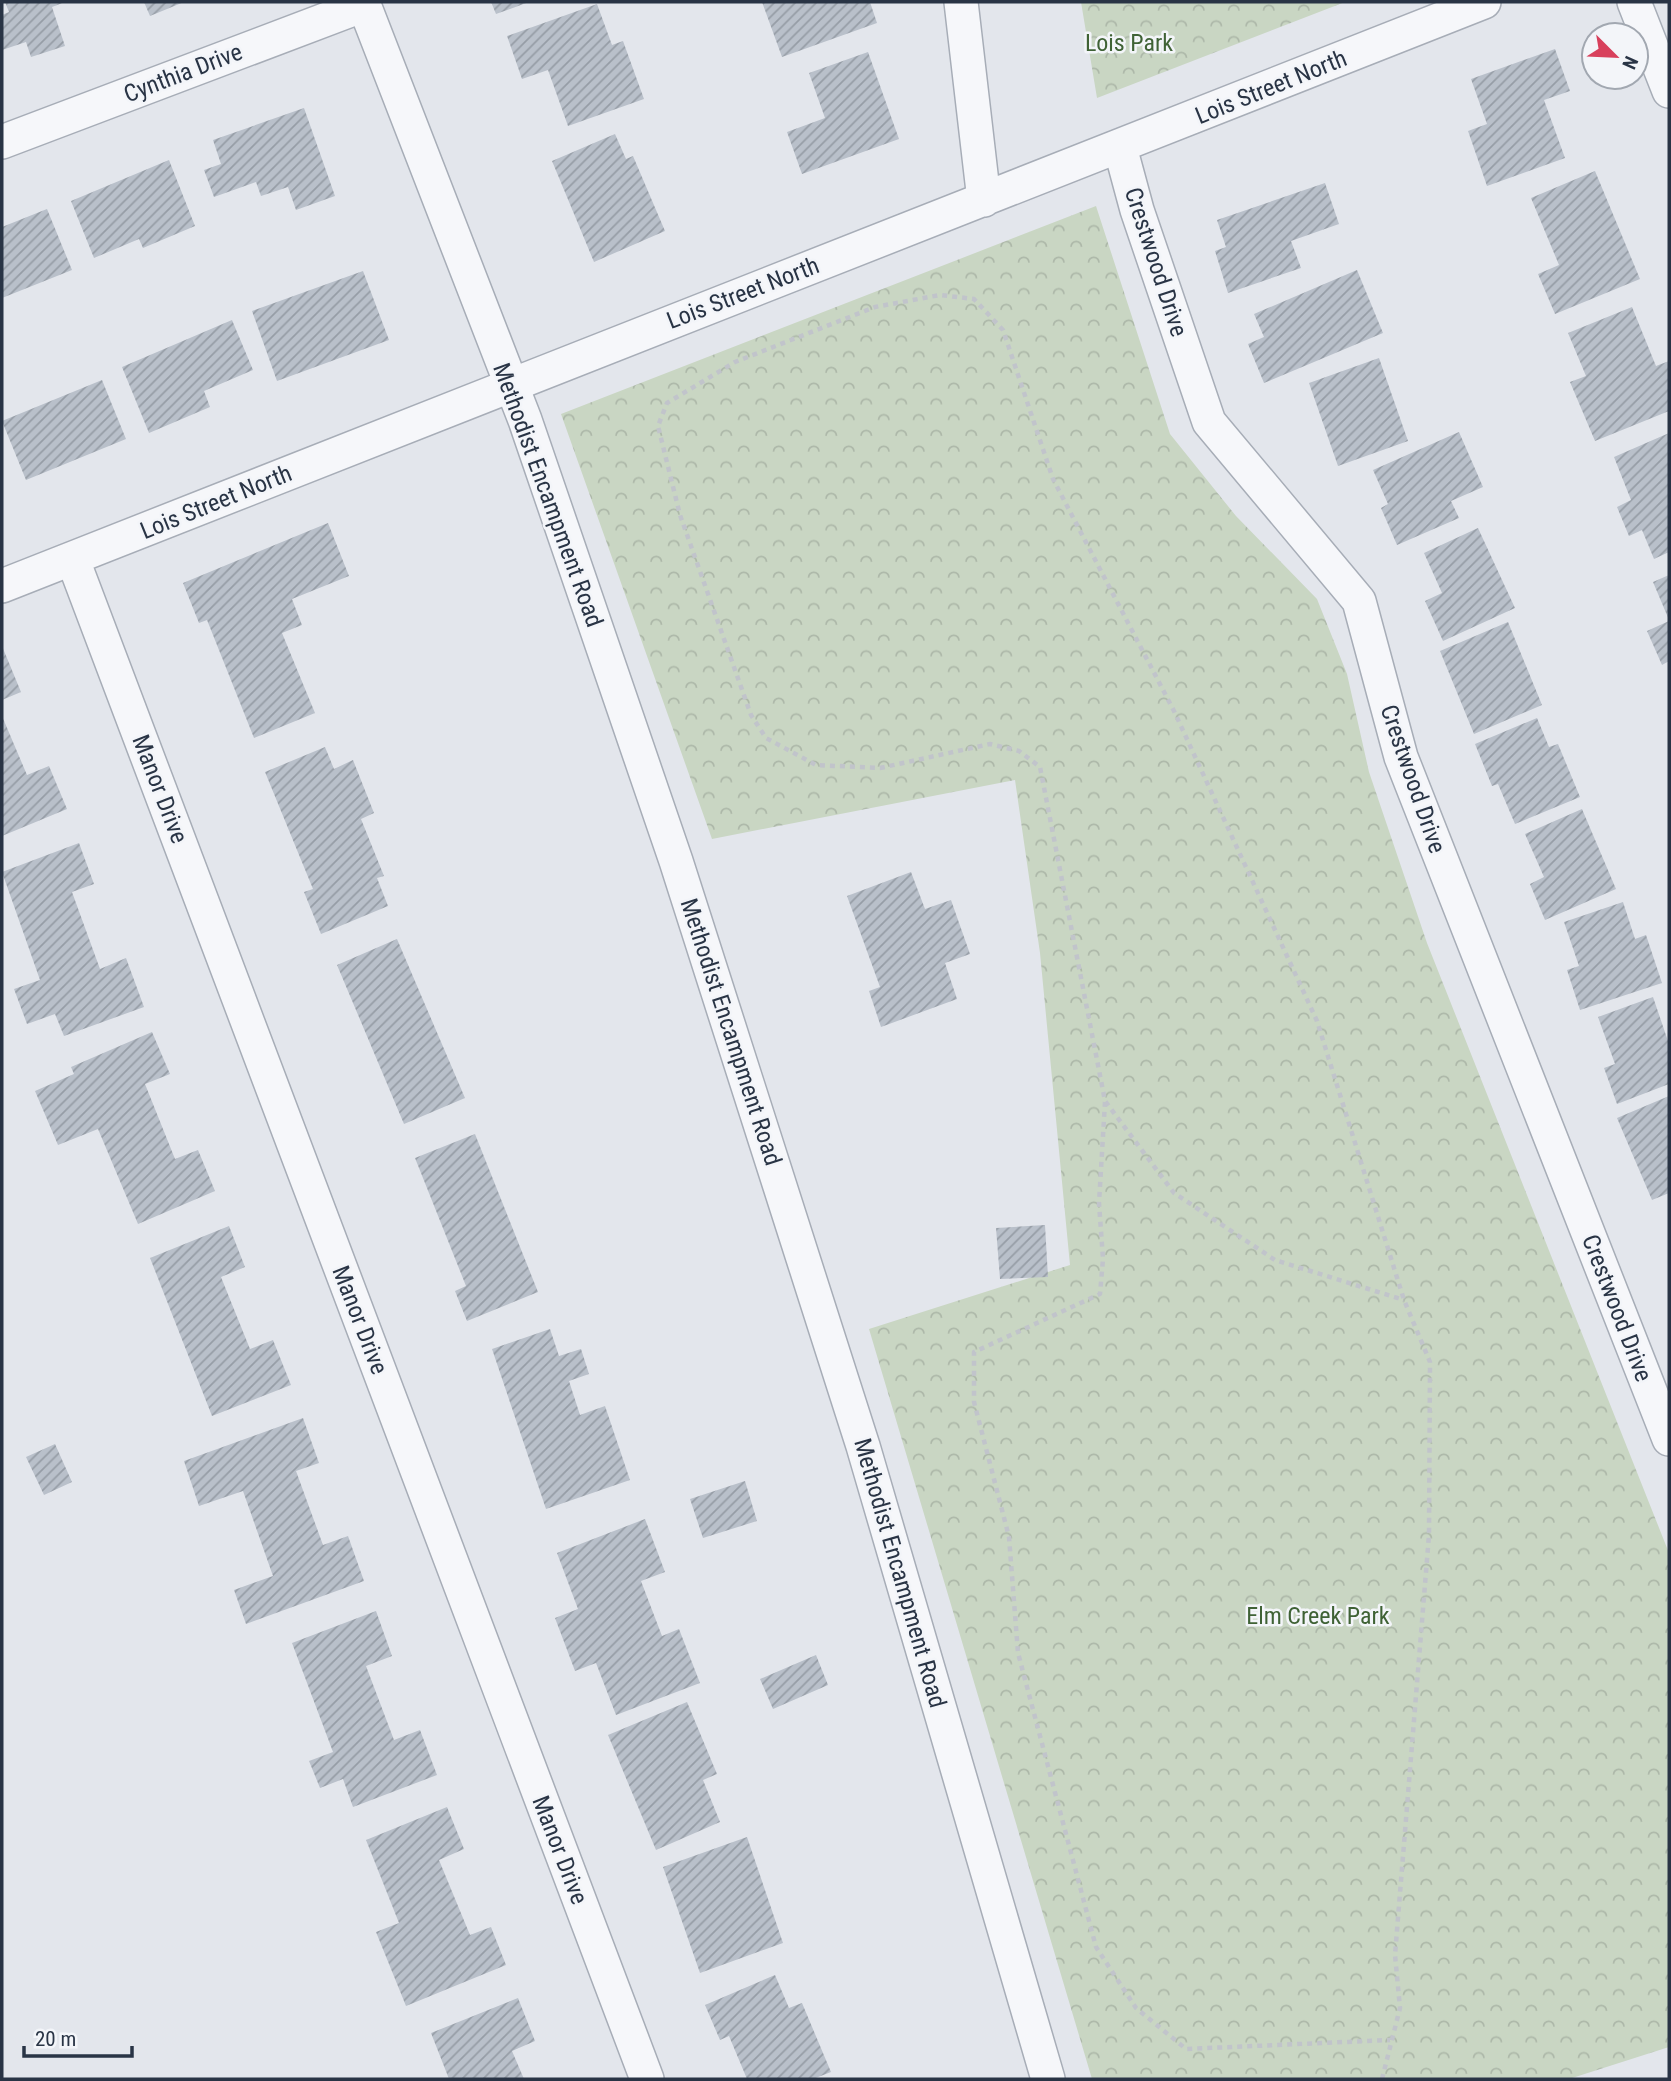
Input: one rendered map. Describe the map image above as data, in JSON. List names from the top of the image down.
{
  "streets": {
    "street": [
      "Cynthia Drive",
      "Lois Street North",
      "Crestwood Drive",
      "Methodist Encampment Road",
      "Manor Drive"
    ]
  },
  "crossings": [
    ["Cynthia Drive", "Methodist Encampment Road"],
    ["Lois Street North", "Crestwood Drive"],
    ["Lois Street North", "Methodist Encampment Road"],
    ["Lois Street North", "Manor Drive"]
  ],
  "parks": ["Lois Park", "Elm Creek Park"],
  "scale_bar": "20 m",
  "north": "bottom right"
}
